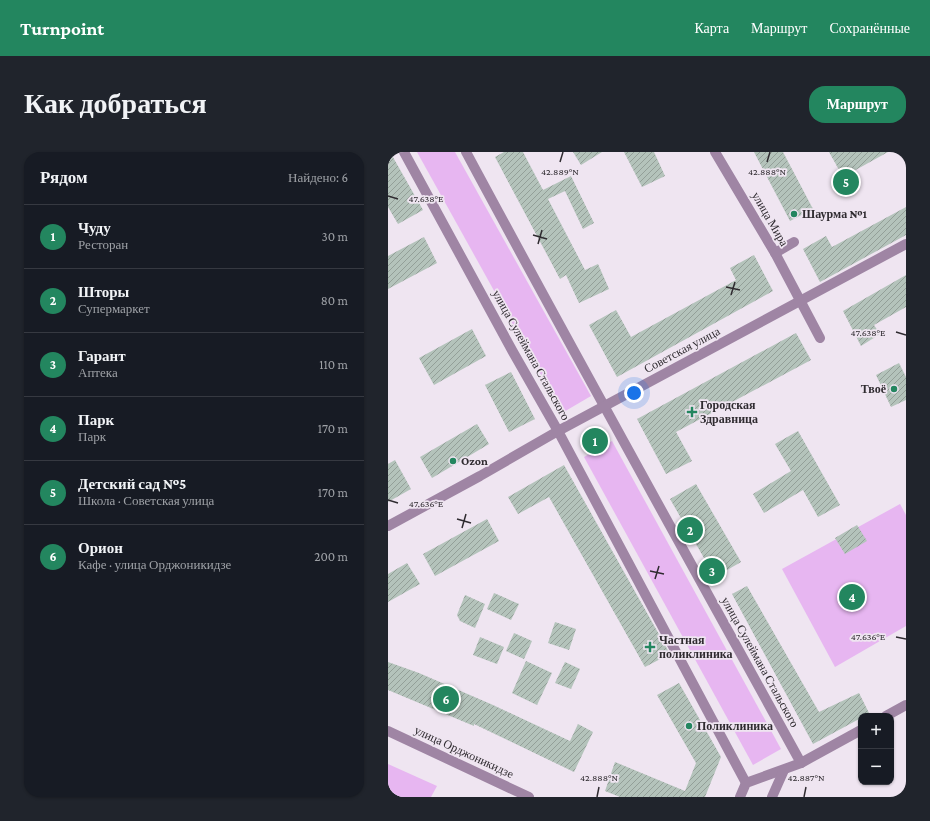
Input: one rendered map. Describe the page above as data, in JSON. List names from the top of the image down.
{
  "streets": {
    "street": [
      "улица Мира",
      "Советская улица",
      "улица Сулеймана Стальского",
      "улица Орджоникидзе"
    ]
  },
  "crossings": [
    ["улица Мира", "Советская улица"],
    ["Советская улица", "улица Сулеймана Стальского"]
  ],
  "places": {
    "other": [
      "Шаурма №1",
      "Твоё",
      "Ozon",
      "Поликлиника"
    ],
    "health": ["Городская Здравница", "Частная поликлиника"]
  },
  "page": {
    "header": "Turnpoint",
    "nav": ["Карта", "Маршрут", "Сохранённые"],
    "buttons": "Маршрут",
    "title": "Как добраться",
    "heading": ["Рядом", "Найдено: 6"],
    "pins": [
      "5",
      "1",
      "2",
      "3",
      "4",
      "6"
    ],
    "list": [
      {
        "mark": "1",
        "name": "Чуду",
        "note": "Ресторан",
        "value": "30 m"
      },
      {
        "mark": "2",
        "name": "Шторы",
        "note": "Супермаркет",
        "value": "80 m"
      },
      {
        "mark": "3",
        "name": "Гарант",
        "note": "Аптека",
        "value": "110 m"
      },
      {
        "mark": "4",
        "name": "Парк",
        "note": "Парк",
        "value": "170 m"
      },
      {
        "mark": "5",
        "name": "Детский сад №5",
        "note": "Школа · Советская улица",
        "value": "170 m"
      },
      {
        "mark": "6",
        "name": "Орион",
        "note": "Кафе · улица Орджоникидзе",
        "value": "200 m"
      }
    ],
    "map_buttons": ["+", "−"]
  },
  "coordinates": [
    "42.889°N",
    "42.888°N",
    "47.638°E",
    "47.636°E",
    "42.887°N"
  ]
}
